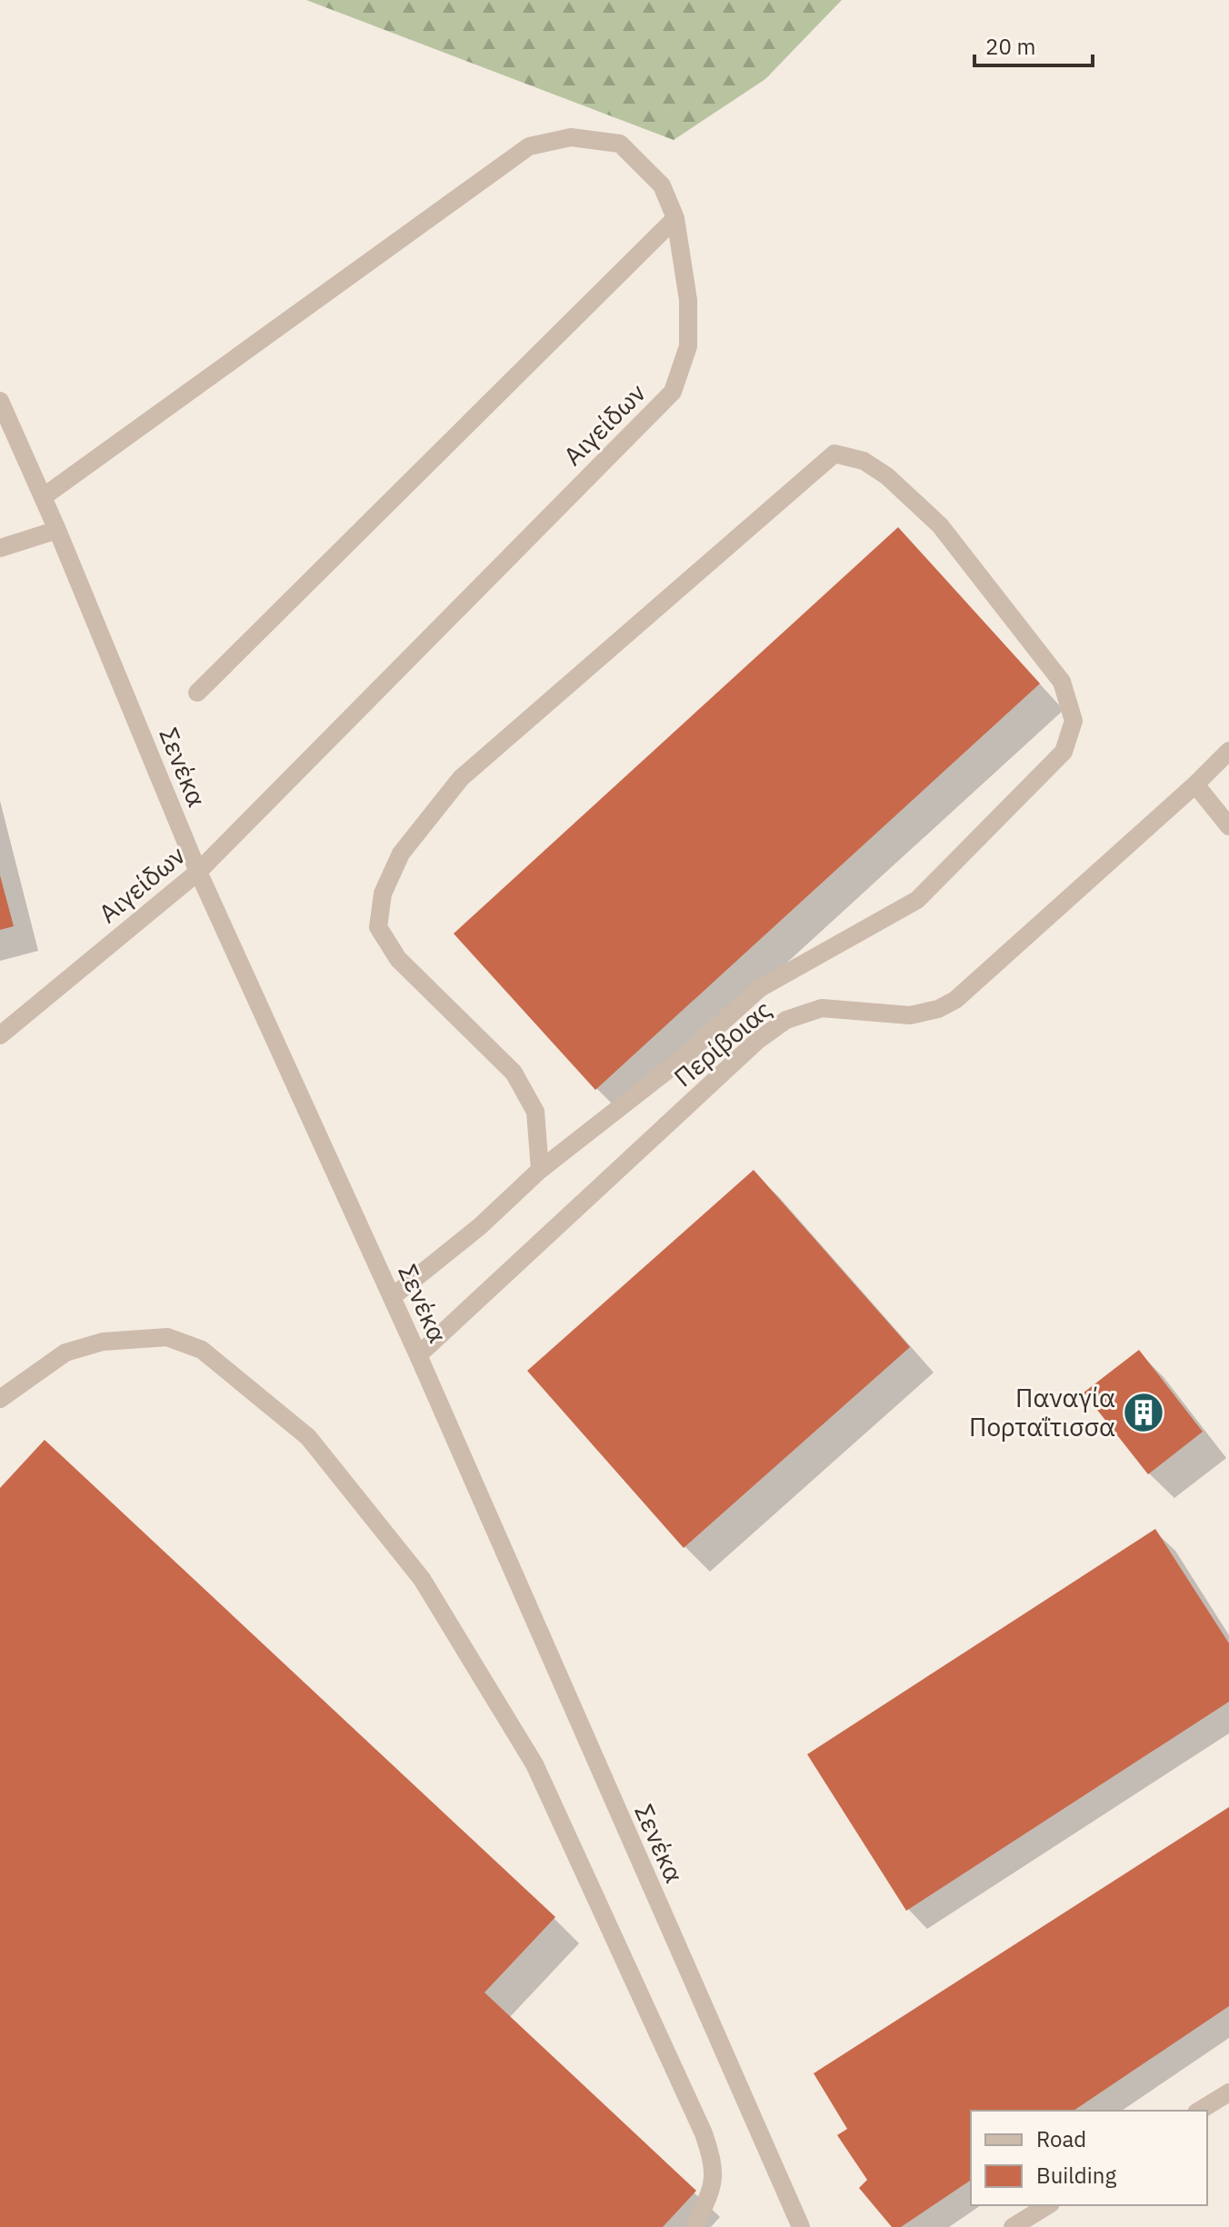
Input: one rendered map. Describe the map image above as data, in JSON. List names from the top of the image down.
{
  "streets": {
    "street": ["Αιγείδων", "Σενέκα", "Περίβοιας"]
  },
  "crossings": [
    ["Αιγείδων", "Σενέκα"],
    ["Σενέκα", "Περίβοιας"]
  ],
  "places": {
    "building": ["Παναγία Πορταΐτισσα"]
  },
  "legend": ["Road", "Building"],
  "scale_bar": "20 m"
}
